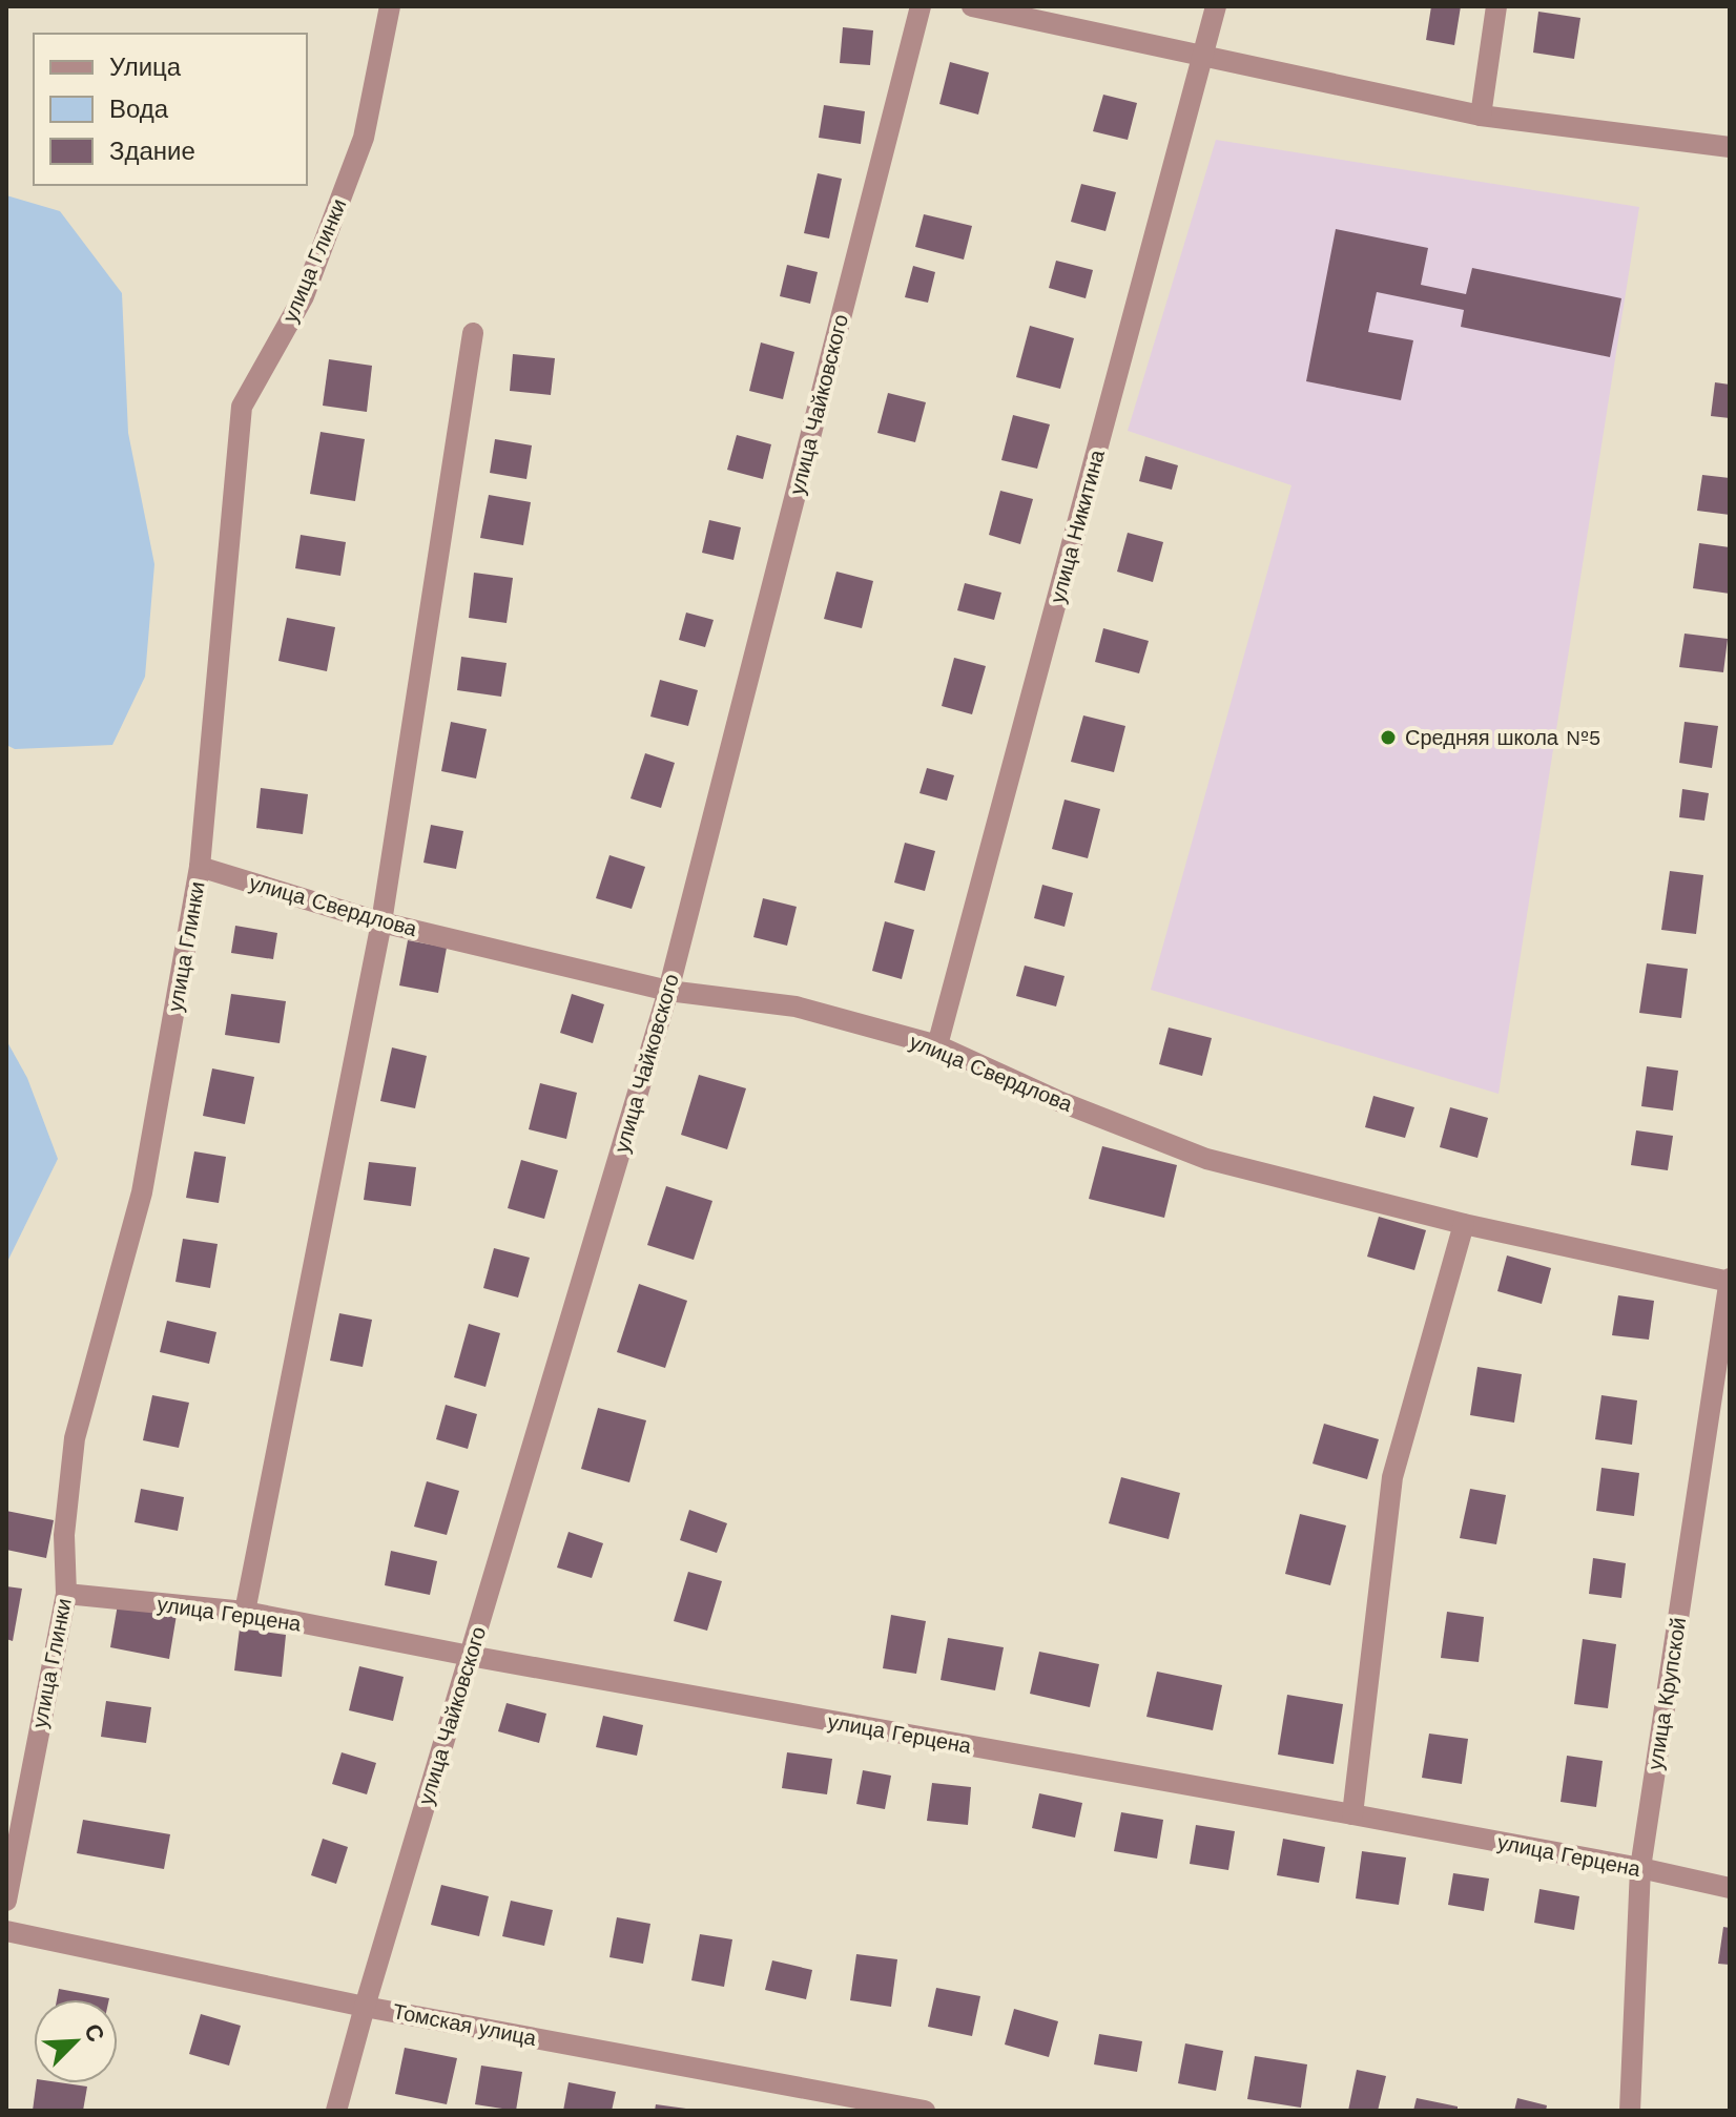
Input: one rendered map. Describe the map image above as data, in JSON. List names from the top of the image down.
{
  "streets": {
    "street": [
      "улица Глинки",
      "улица Чайковского",
      "улица Никитина",
      "улица Свердлова",
      "улица Герцена",
      "улица Крупской",
      "Томская улица"
    ]
  },
  "crossings": [
    ["улица Глинки", "улица Свердлова"],
    ["улица Глинки", "улица Герцена"],
    ["улица Чайковского", "улица Свердлова"],
    ["улица Чайковского", "улица Герцена"],
    ["улица Чайковского", "Томская улица"],
    ["улица Никитина", "улица Свердлова"],
    ["улица Свердлова", "улица Крупской"],
    ["улица Герцена", "улица Крупской"]
  ],
  "places": ["Средняя школа №5"],
  "legend": ["Улица", "Вода", "Здание"],
  "north": "top right"
}
